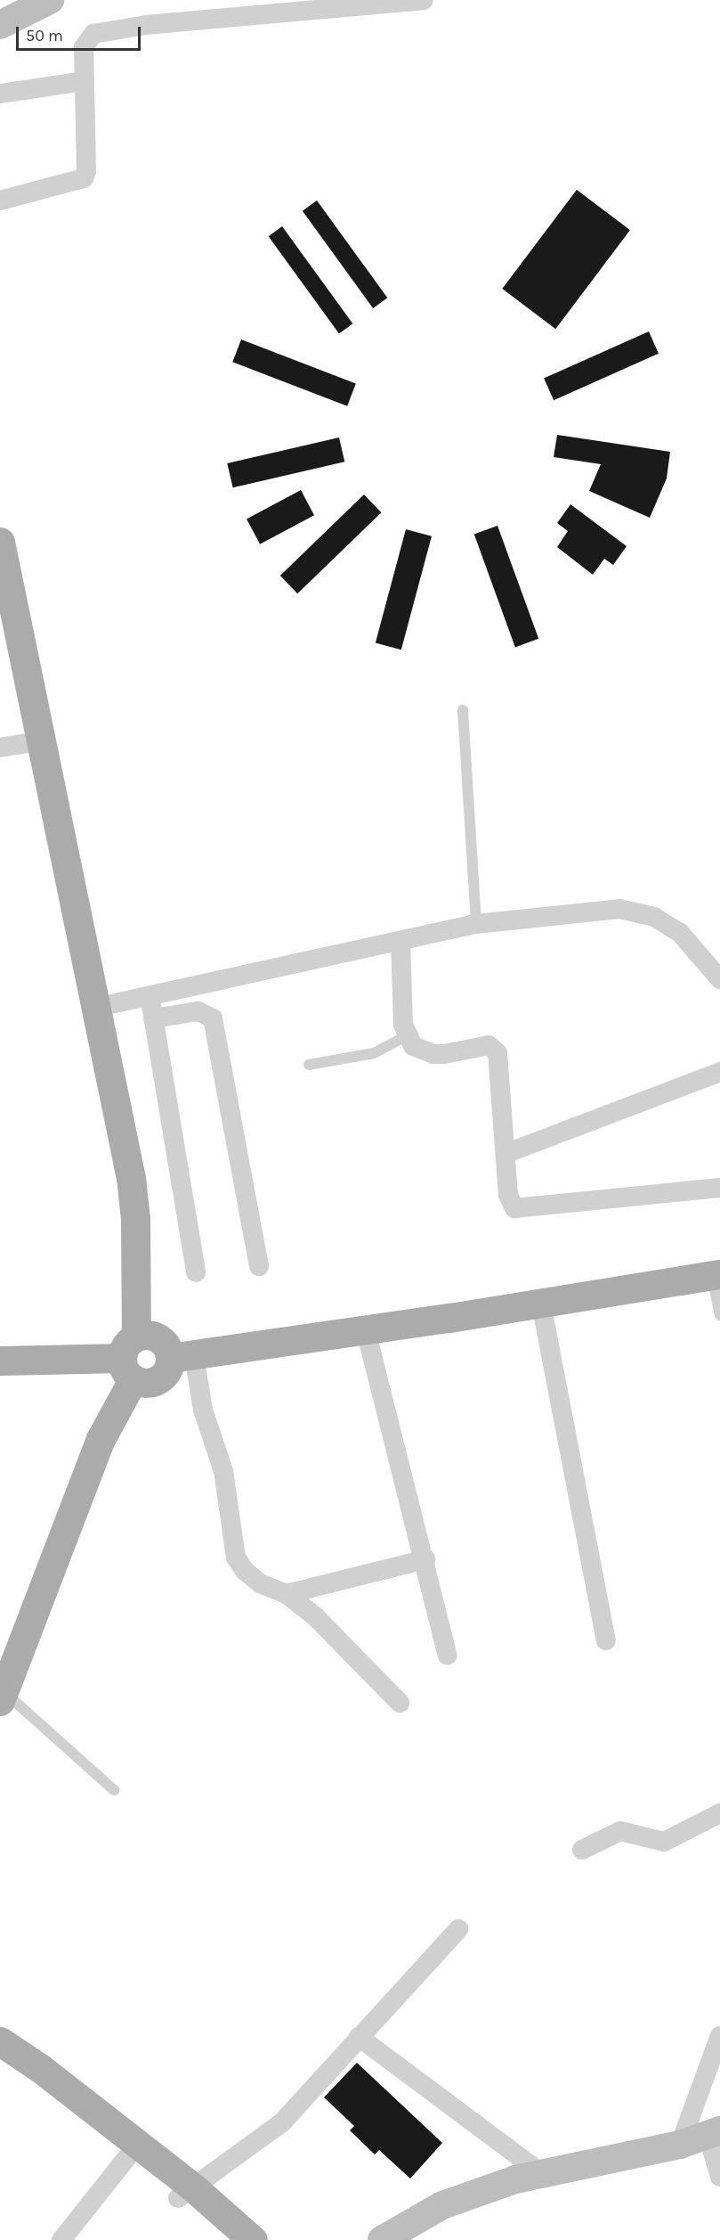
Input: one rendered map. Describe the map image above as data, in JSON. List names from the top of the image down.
{
  "scale_bar": "50 m"
}
